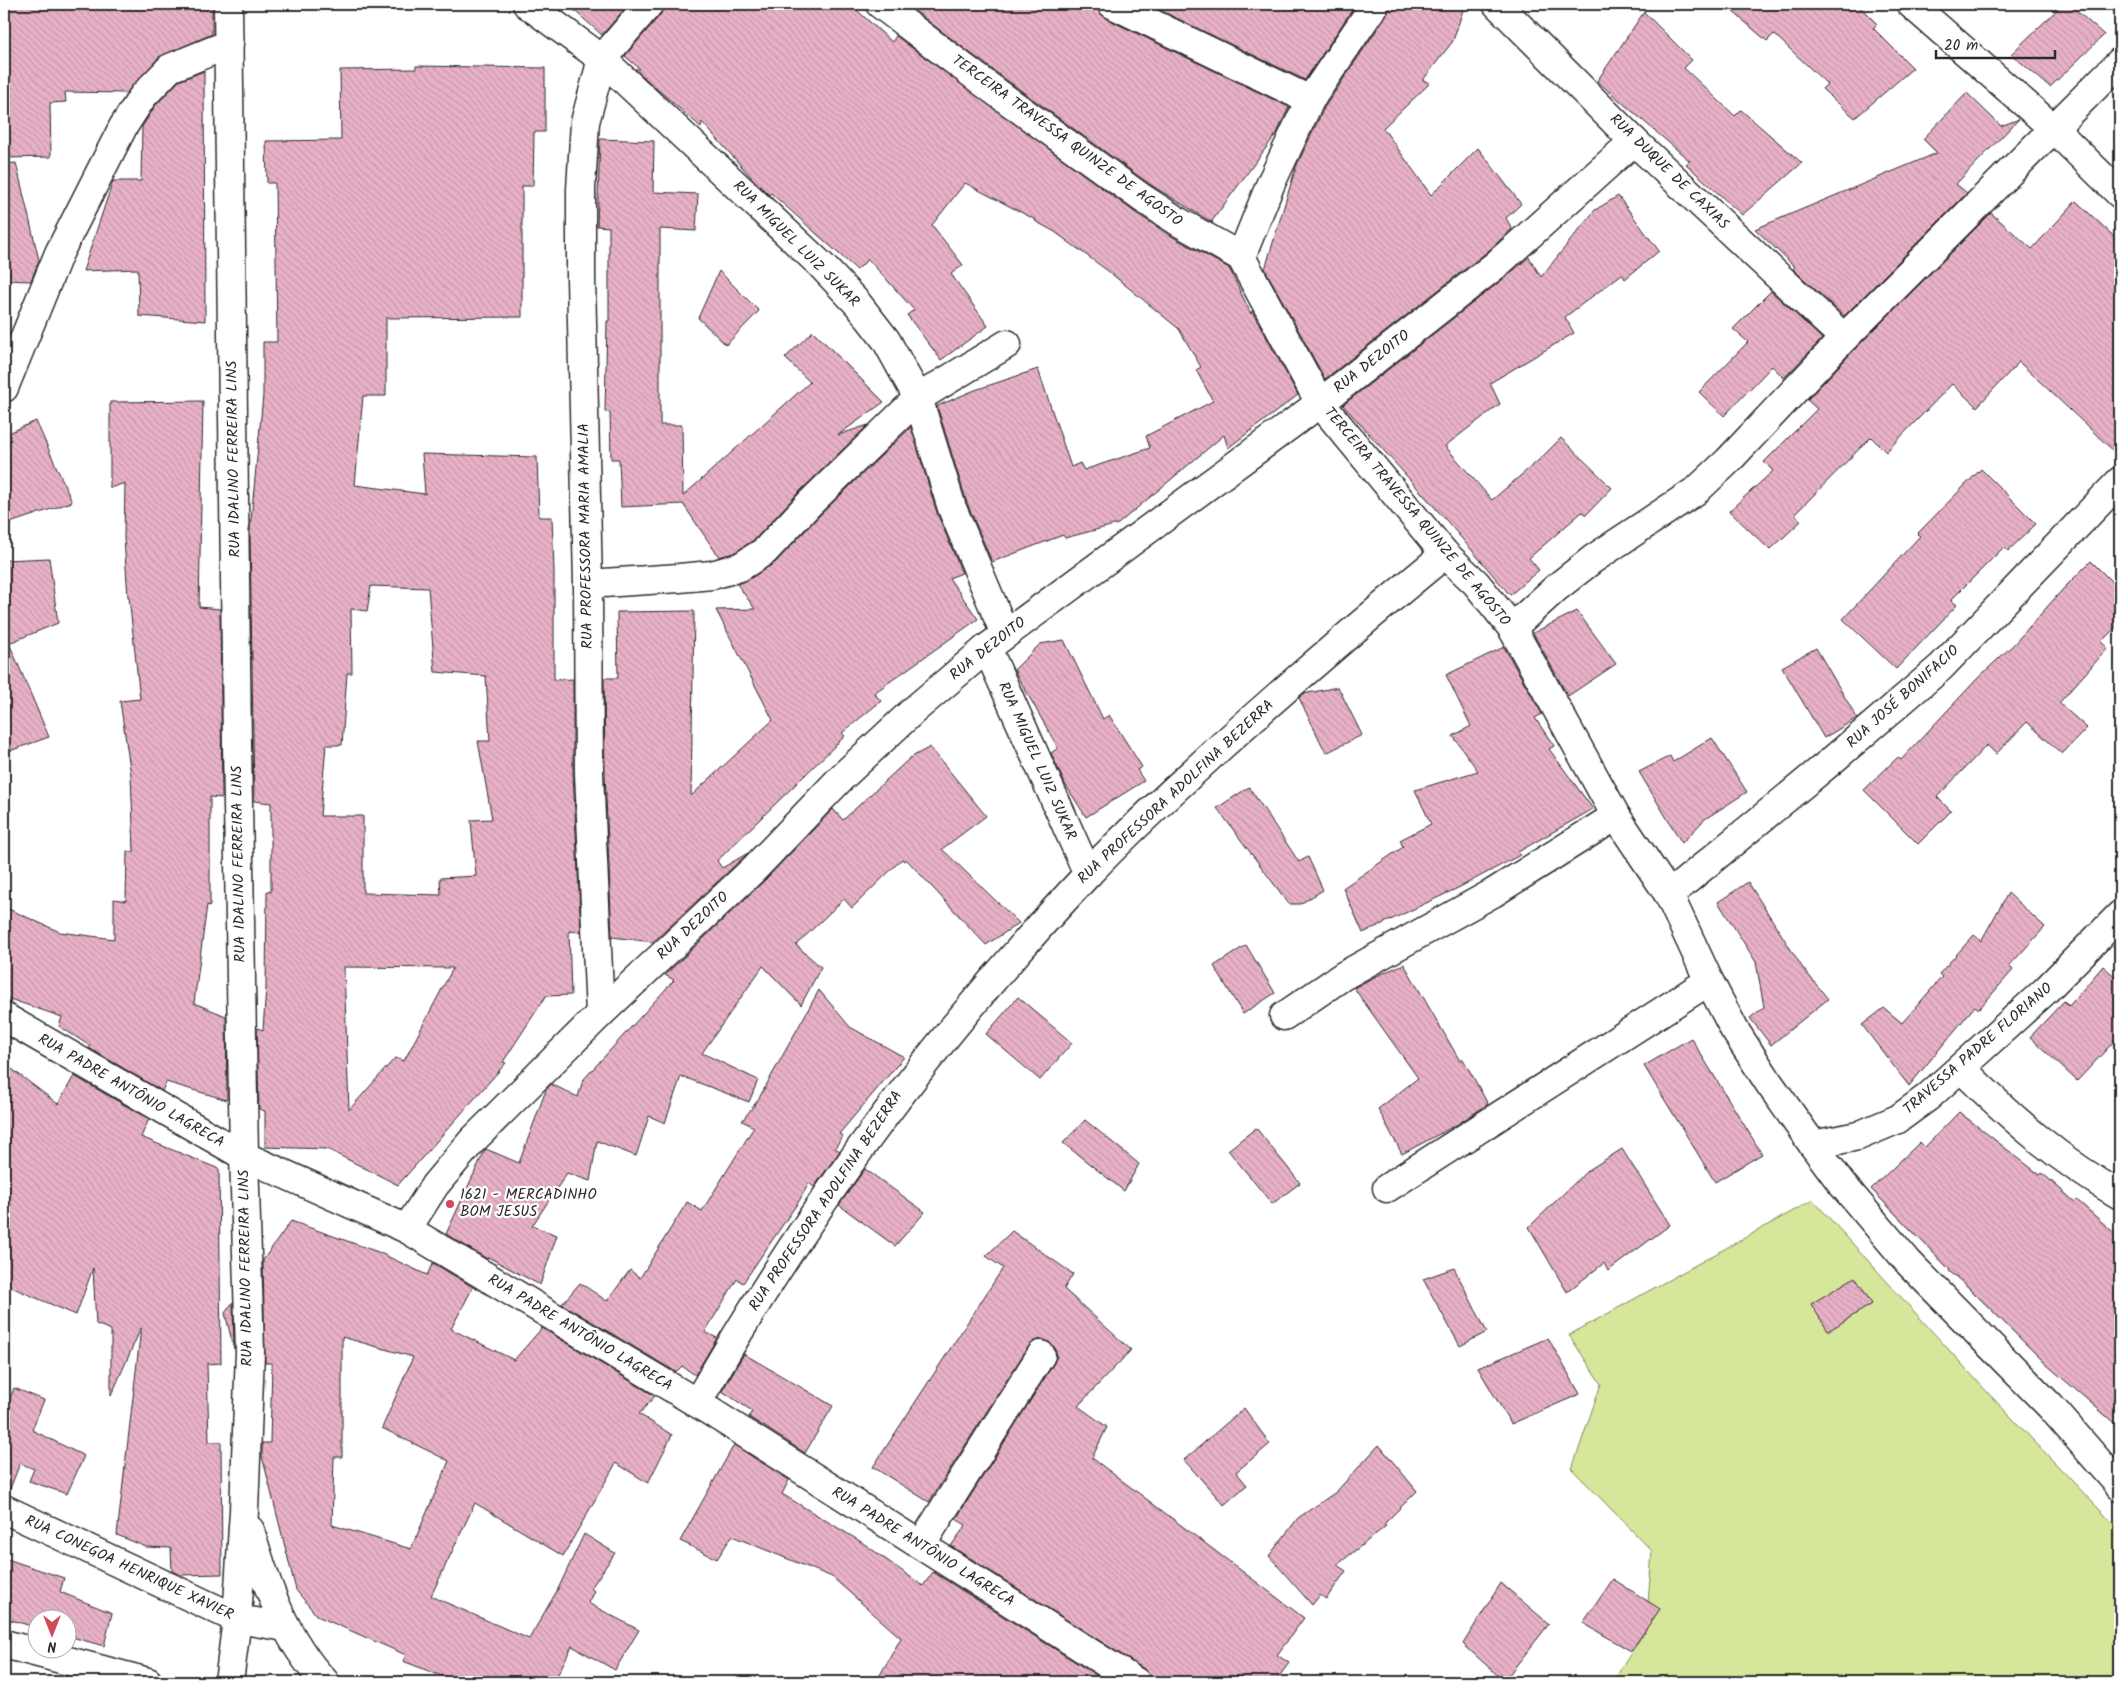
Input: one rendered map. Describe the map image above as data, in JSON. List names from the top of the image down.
{
  "streets": {
    "street": [
      "TERCEIRA TRAVESSA QUINZE DE AGOSTO",
      "RUA DUQUE DE CAXIAS",
      "RUA MIGUEL LUIZ SUKAR",
      "RUA DEZOITO",
      "RUA IDALINO FERREIRA LINS",
      "RUA PROFESSORA MARIA AMALIA",
      "RUA JOSÉ BONIFACIO",
      "RUA PROFESSORA ADOLFINA BEZERRA",
      "TRAVESSA PADRE FLORIANO",
      "RUA PADRE ANTÔNIO LAGRECA",
      "RUA CONEGOA HENRIQUE XAVIER"
    ]
  },
  "crossings": [
    ["TERCEIRA TRAVESSA QUINZE DE AGOSTO", "RUA DEZOITO"],
    ["TERCEIRA TRAVESSA QUINZE DE AGOSTO", "RUA JOSÉ BONIFACIO"],
    ["TERCEIRA TRAVESSA QUINZE DE AGOSTO", "RUA PROFESSORA ADOLFINA BEZERRA"],
    ["TERCEIRA TRAVESSA QUINZE DE AGOSTO", "TRAVESSA PADRE FLORIANO"],
    ["RUA DUQUE DE CAXIAS", "RUA DEZOITO"],
    ["RUA MIGUEL LUIZ SUKAR", "RUA DEZOITO"],
    ["RUA MIGUEL LUIZ SUKAR", "RUA PROFESSORA MARIA AMALIA"],
    ["RUA MIGUEL LUIZ SUKAR", "RUA PROFESSORA ADOLFINA BEZERRA"],
    ["RUA DEZOITO", "RUA PROFESSORA MARIA AMALIA"],
    ["RUA DEZOITO", "RUA PADRE ANTÔNIO LAGRECA"],
    ["RUA IDALINO FERREIRA LINS", "RUA PADRE ANTÔNIO LAGRECA"],
    ["RUA IDALINO FERREIRA LINS", "RUA CONEGOA HENRIQUE XAVIER"],
    ["RUA PROFESSORA ADOLFINA BEZERRA", "RUA PADRE ANTÔNIO LAGRECA"]
  ],
  "places": ["1621 - MERCADINHO BOM JESUS"],
  "scale_bar": "20 m",
  "north": "bottom"
}
